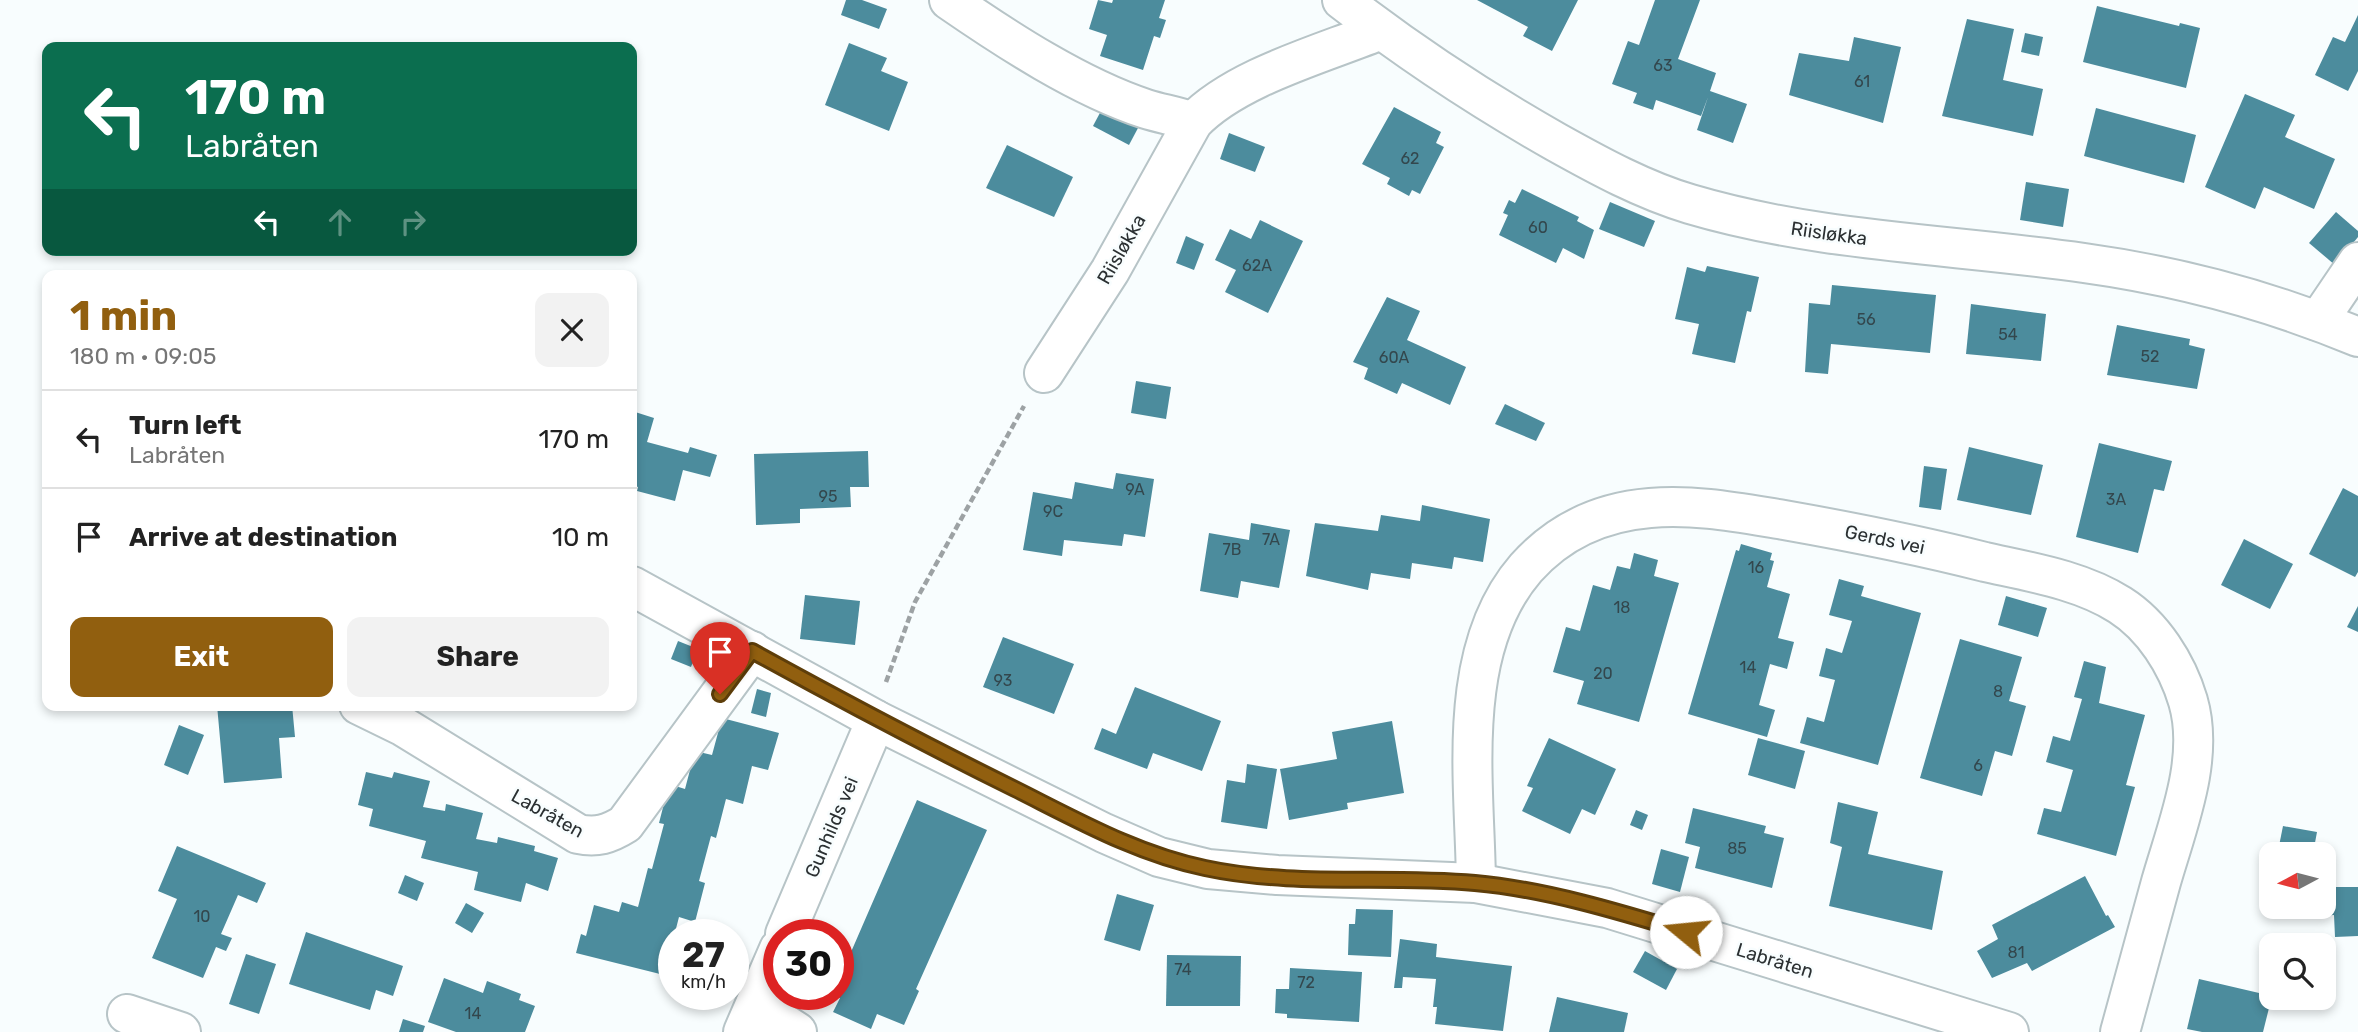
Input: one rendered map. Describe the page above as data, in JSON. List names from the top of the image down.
{
  "streets": {
    "street": [
      "Riisløkka",
      "Gerds vei",
      "Labråten",
      "Gunhilds vei"
    ]
  },
  "crossings": [
    ["Gerds vei", "Labråten"],
    ["Labråten", "Gunhilds vei"]
  ],
  "house_numbers": [
    "63",
    "61",
    "62",
    "60",
    "62A",
    "56",
    "54",
    "52",
    "60A",
    "9A",
    "95",
    "3A",
    "9C",
    "7A",
    "7B",
    "16",
    "18",
    "14",
    "20",
    "93",
    "8",
    "6",
    "85",
    "10",
    "81",
    "74",
    "72",
    "14"
  ],
  "north": "left",
  "page": {
    "turn": ["170 m", "Labråten"],
    "heading": ["1 min", "180 m · 09:05"],
    "list": [
      {
        "name": "Turn left",
        "note": "Labråten",
        "value": "170 m"
      },
      {
        "name": "Arrive at destination",
        "value": "10 m"
      }
    ],
    "buttons": ["Exit", "Share"],
    "speed": "27 km/h",
    "limit": "30"
  }
}
